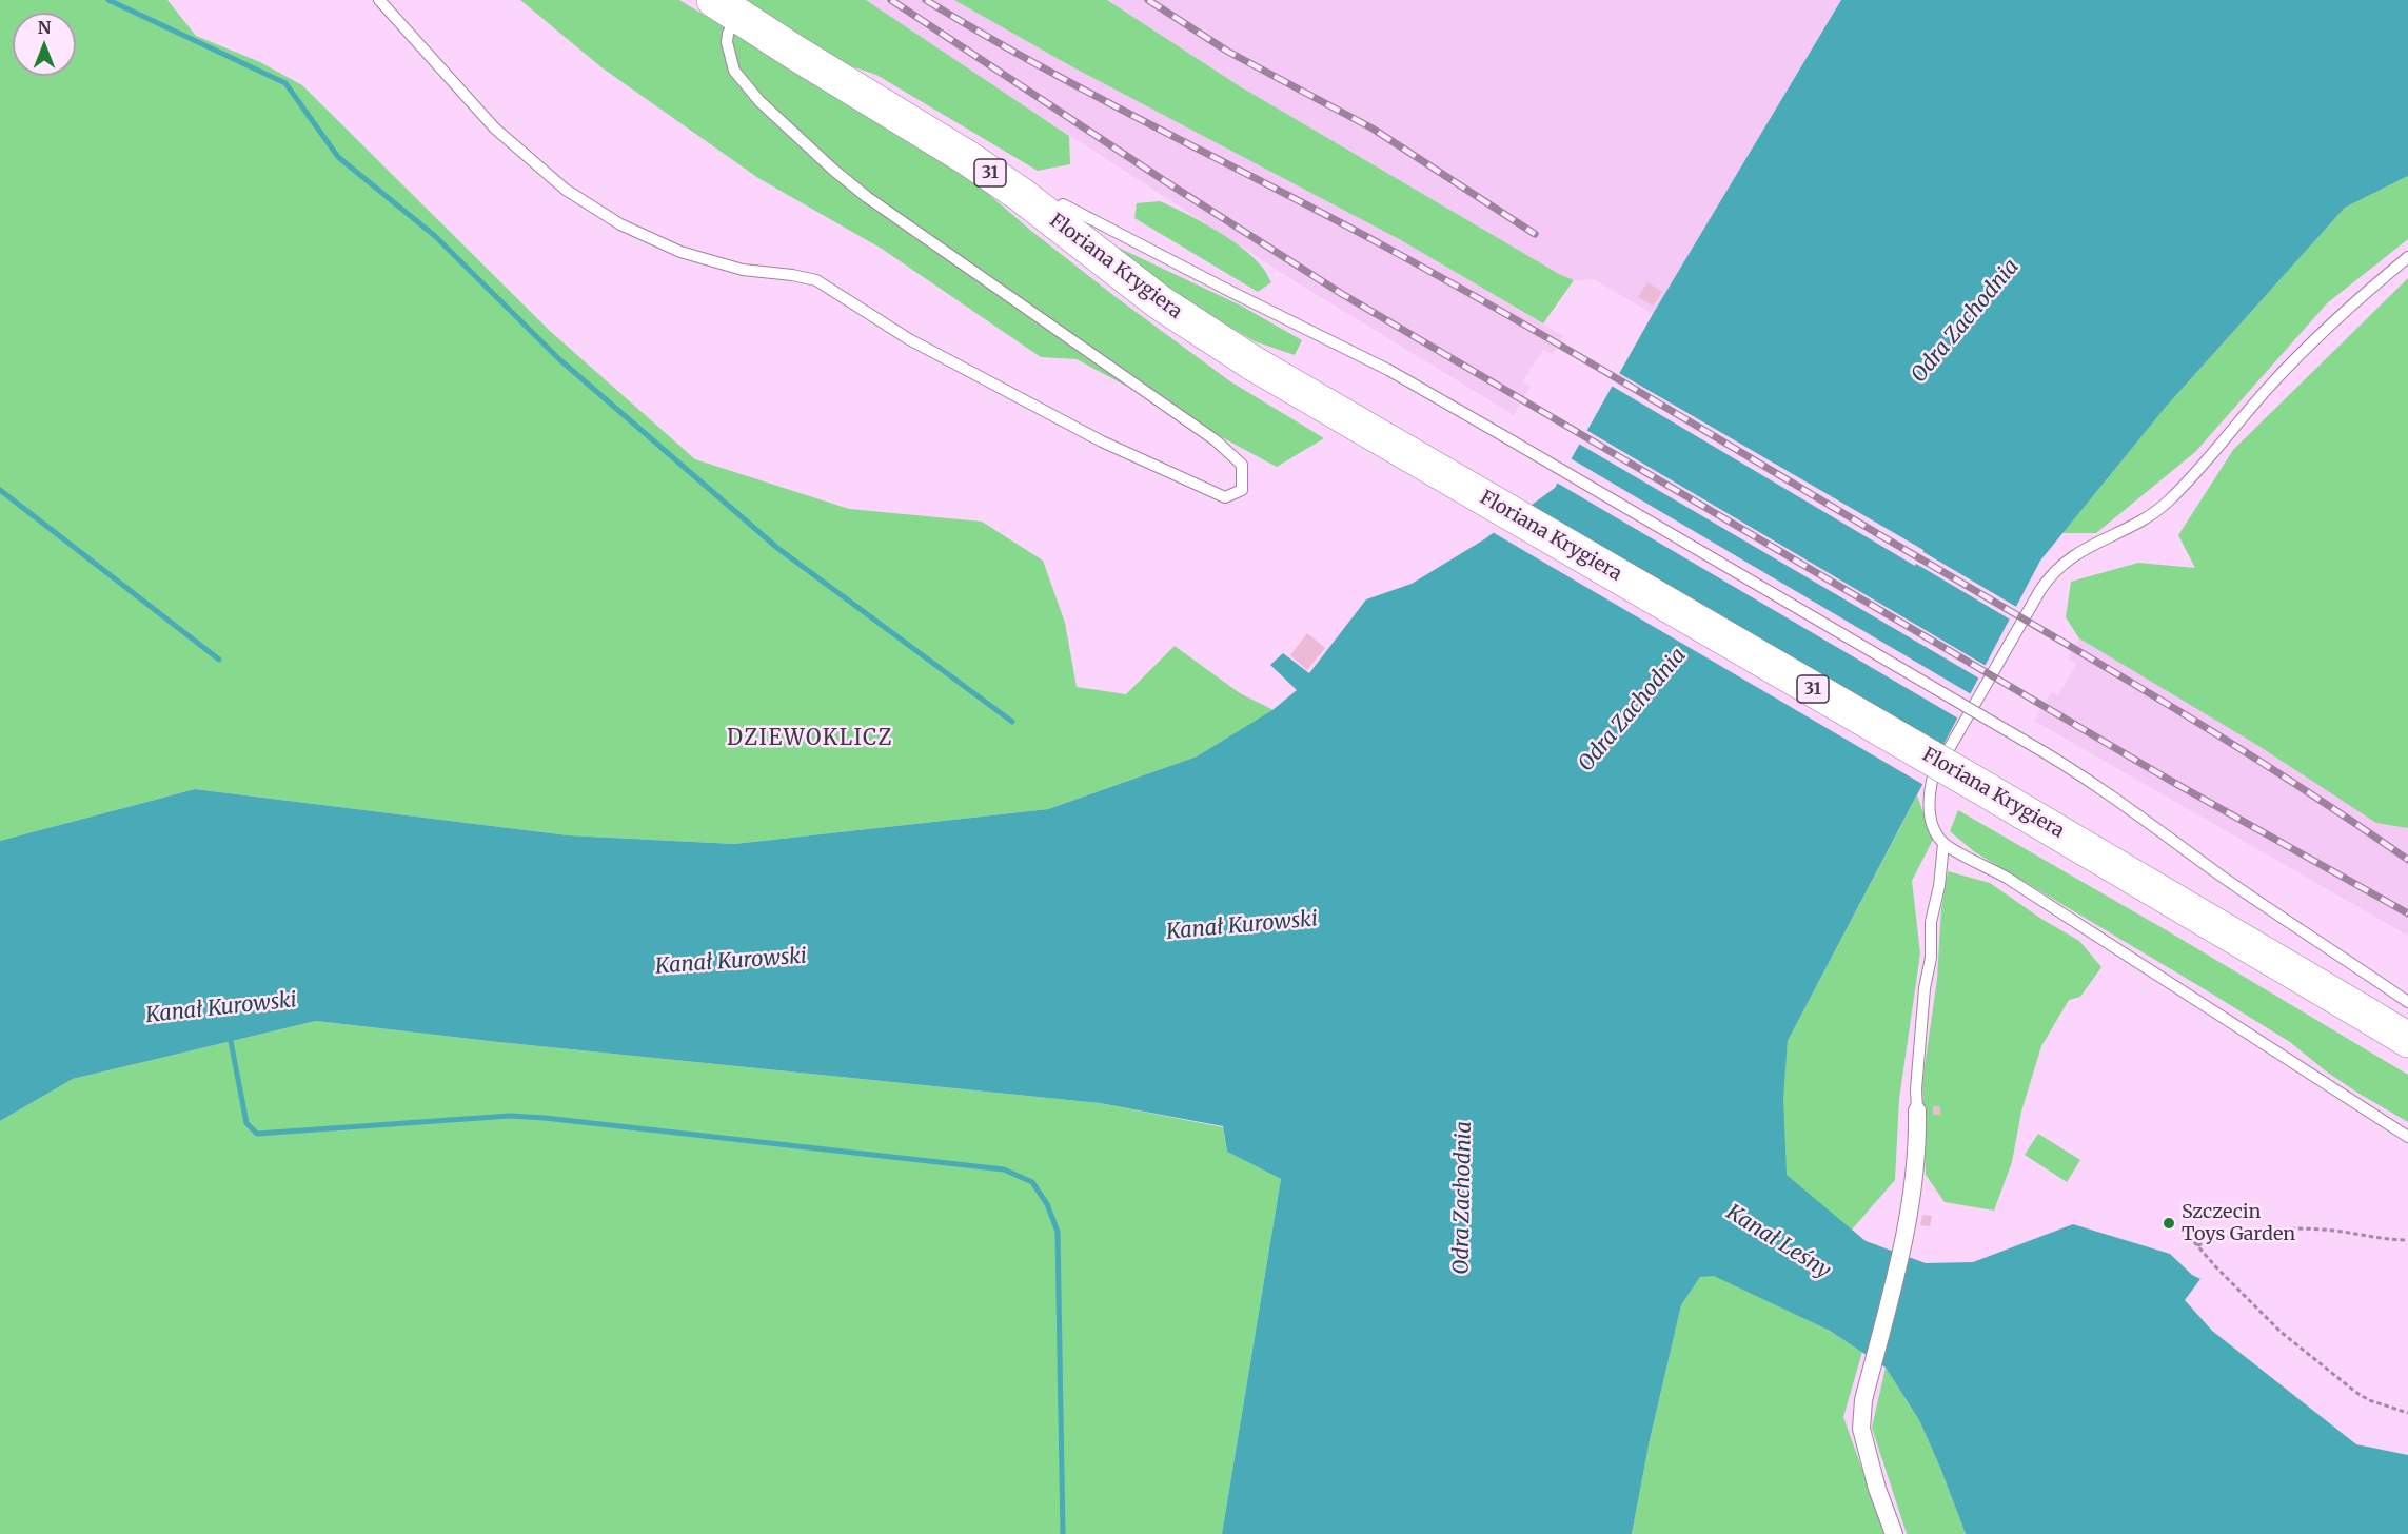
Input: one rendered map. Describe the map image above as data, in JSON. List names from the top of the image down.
{
  "streets": {
    "main road": ["31", "Floriana Krygiera"]
  },
  "districts": ["DZIEWOKLICZ"],
  "water": ["Odra Zachodnia", "Kanał Kurowski", "Kanał Leśny"],
  "places": ["Szczecin Toys Garden"],
  "north": "top"
}
